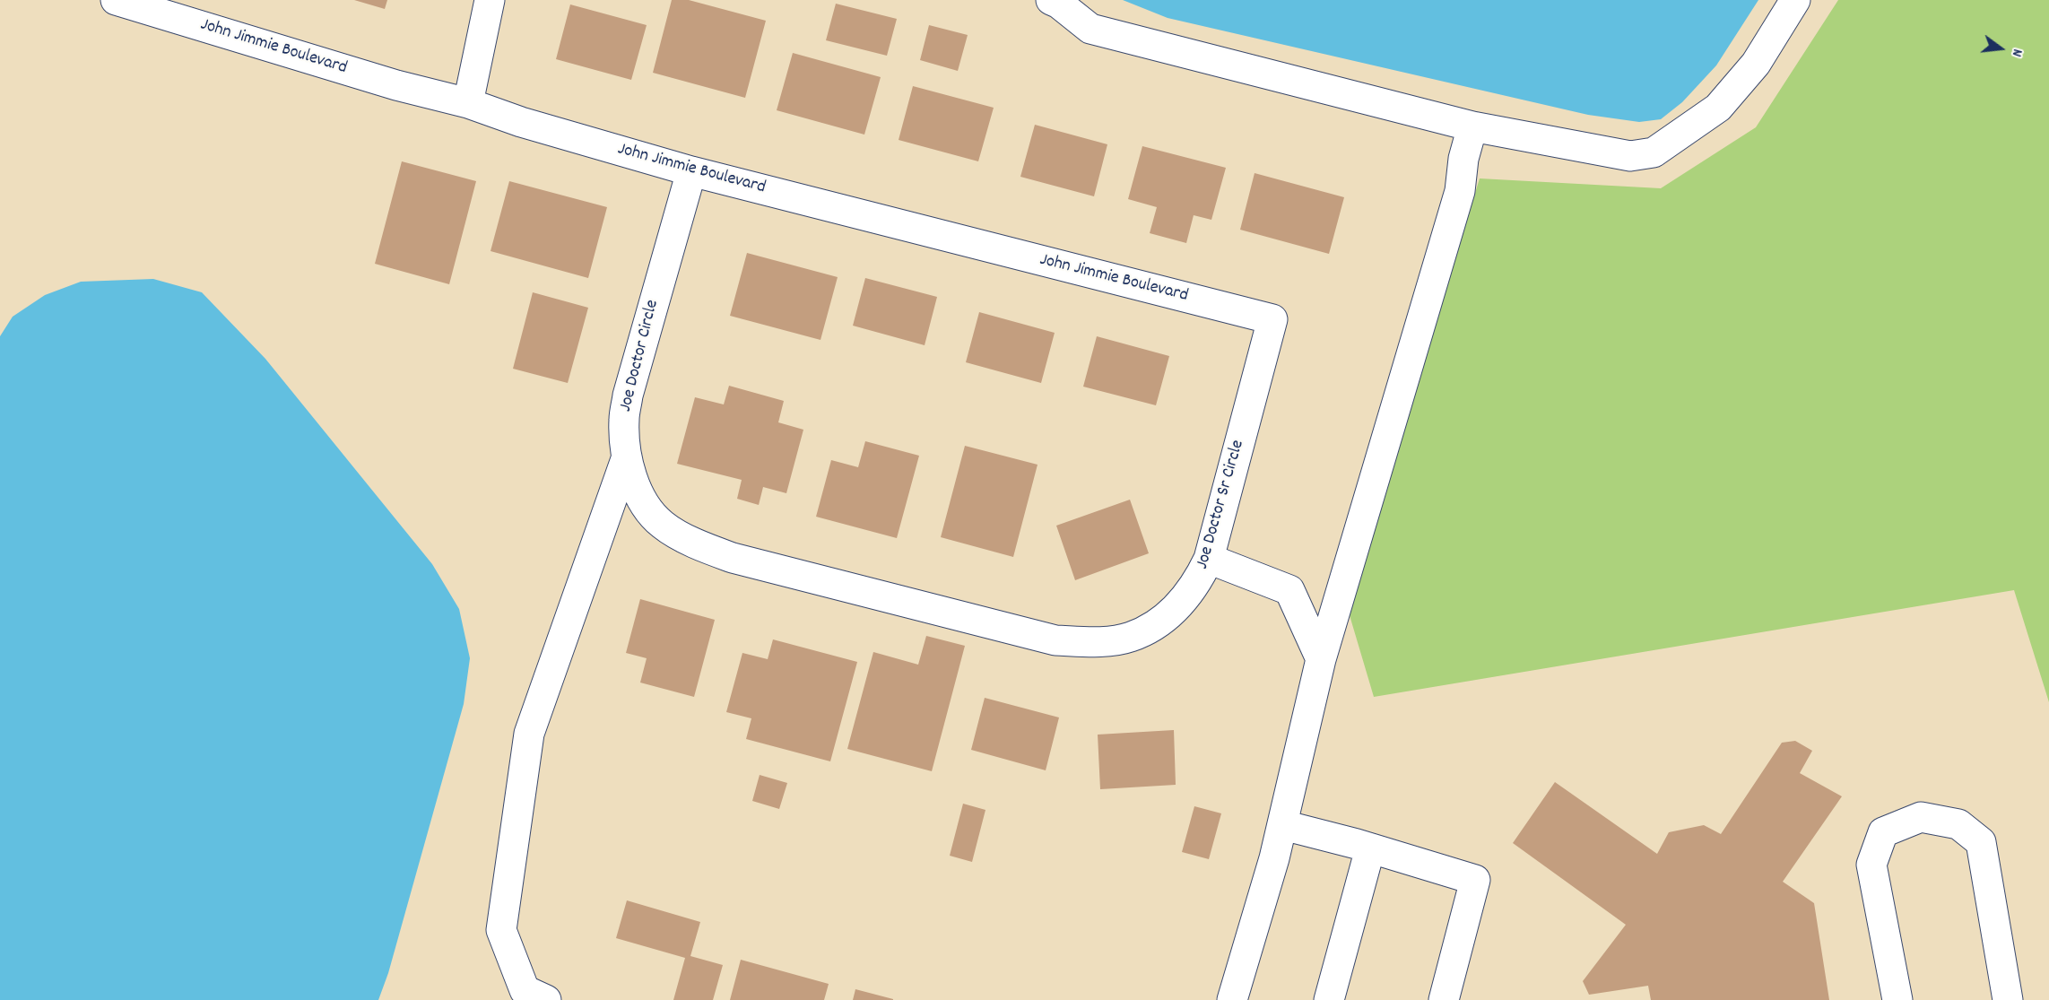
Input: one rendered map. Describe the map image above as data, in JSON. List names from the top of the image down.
{
  "streets": {
    "street": ["John Jimmie Boulevard", "Joe Doctor Circle", "Joe Doctor Sr Circle"]
  },
  "crossings": [
    ["John Jimmie Boulevard", "Joe Doctor Circle"],
    ["John Jimmie Boulevard", "Joe Doctor Sr Circle"],
    ["Joe Doctor Circle", "Joe Doctor Sr Circle"]
  ],
  "north": "right"
}
